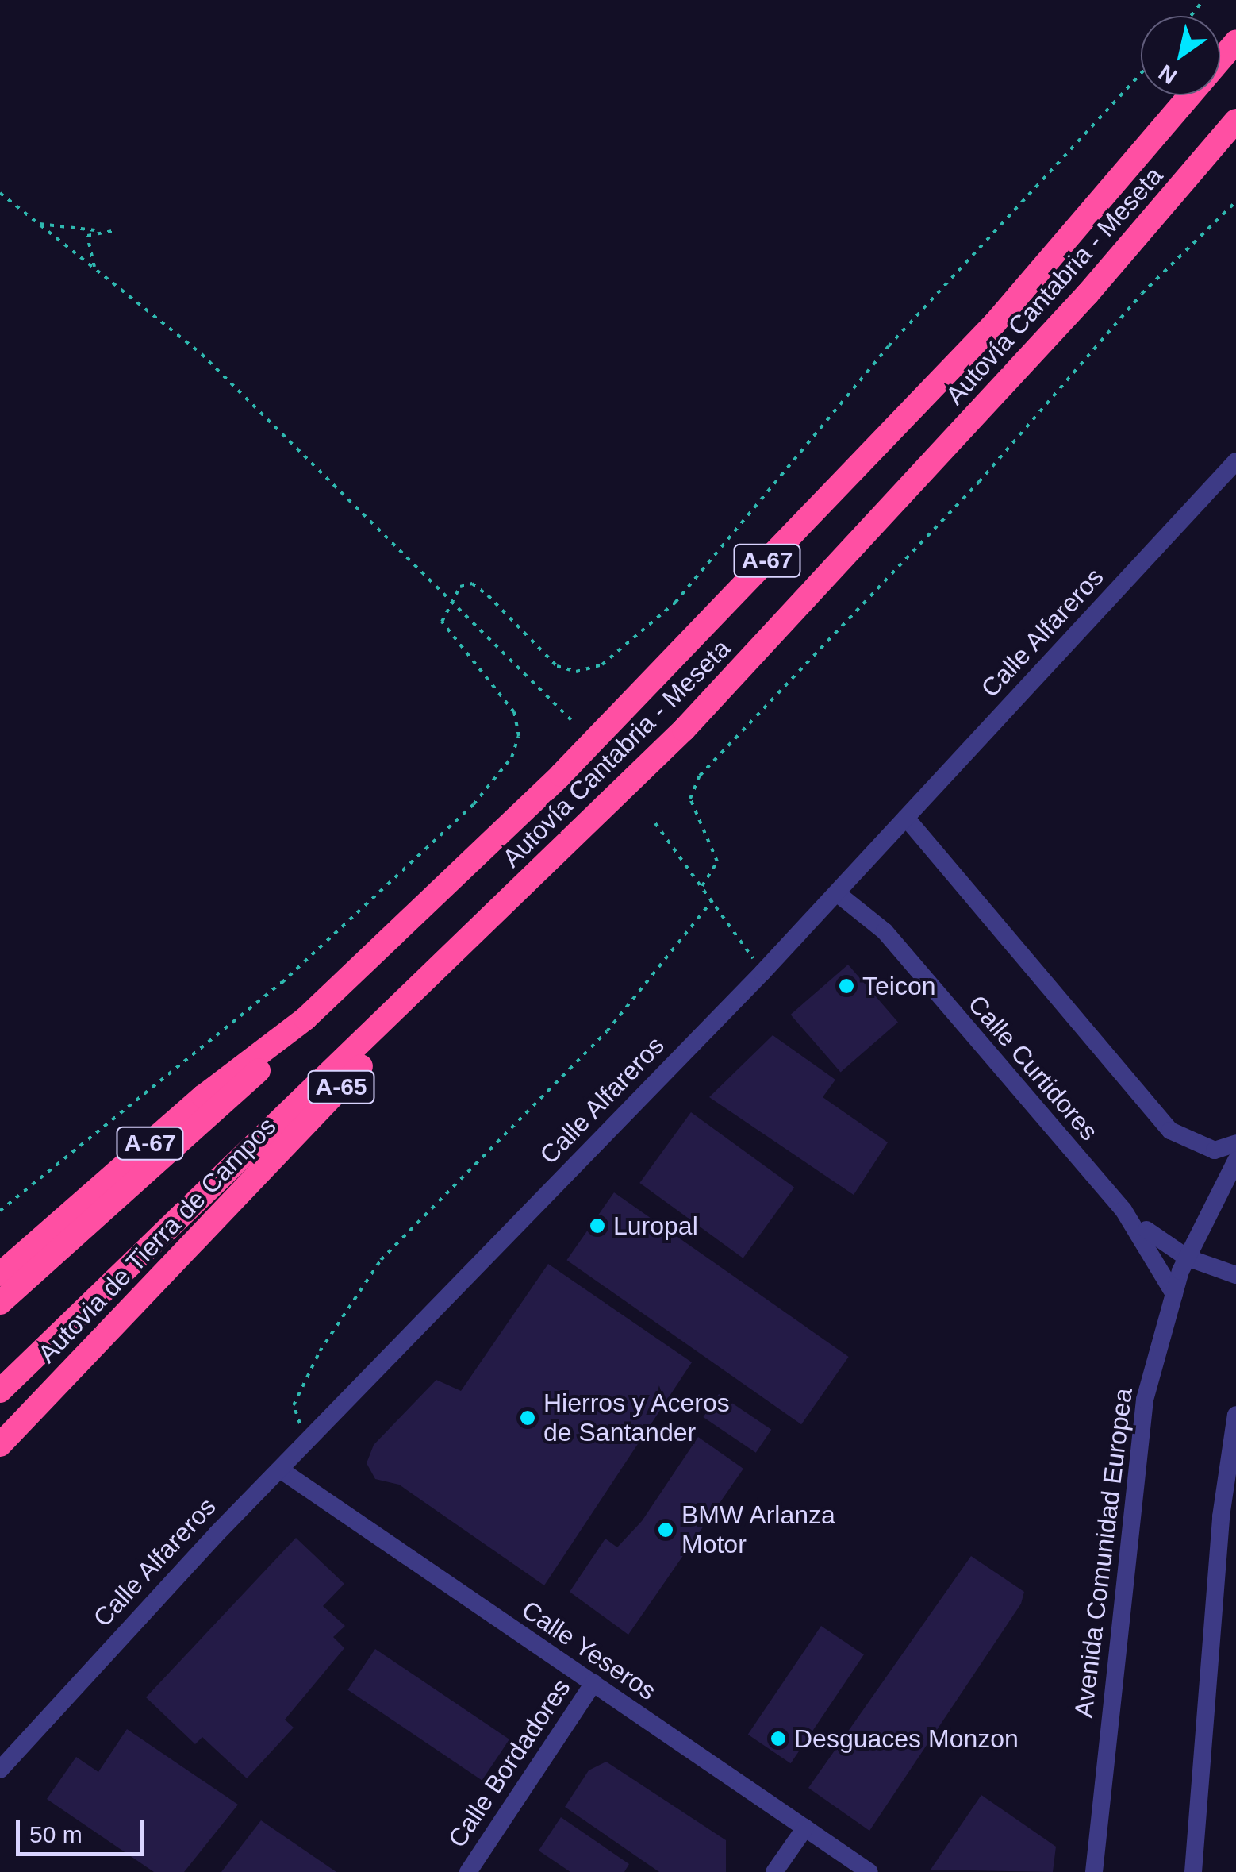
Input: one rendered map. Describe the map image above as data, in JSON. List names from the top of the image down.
{
  "streets": {
    "highway": [
      "Autovía Cantabria - Meseta",
      "A-67",
      "A-65",
      "Autovia de Tierra de Campos"
    ],
    "street": [
      "Calle Alfareros",
      "Calle Curtidores",
      "Avenida Comunidad Europea",
      "Calle Yeseros",
      "Calle Bordadores"
    ]
  },
  "crossings": [
    ["Autovía Cantabria - Meseta", "Autovia de Tierra de Campos"],
    ["Calle Alfareros", "Calle Curtidores"],
    ["Calle Alfareros", "Calle Yeseros"],
    ["Calle Curtidores", "Avenida Comunidad Europea"],
    ["Calle Yeseros", "Calle Bordadores"]
  ],
  "places": [
    "Teicon",
    "Luropal",
    "Hierros y Aceros de Santander",
    "BMW Arlanza Motor",
    "Desguaces Monzon"
  ],
  "scale_bar": "50 m",
  "north": "bottom left"
}
